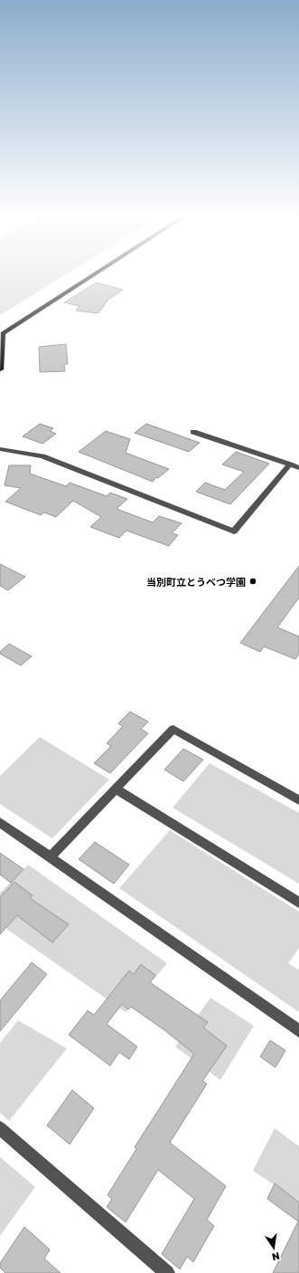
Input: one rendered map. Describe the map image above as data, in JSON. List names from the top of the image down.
{
  "places": ["当別町立とうべつ学園"],
  "north": "bottom"
}
